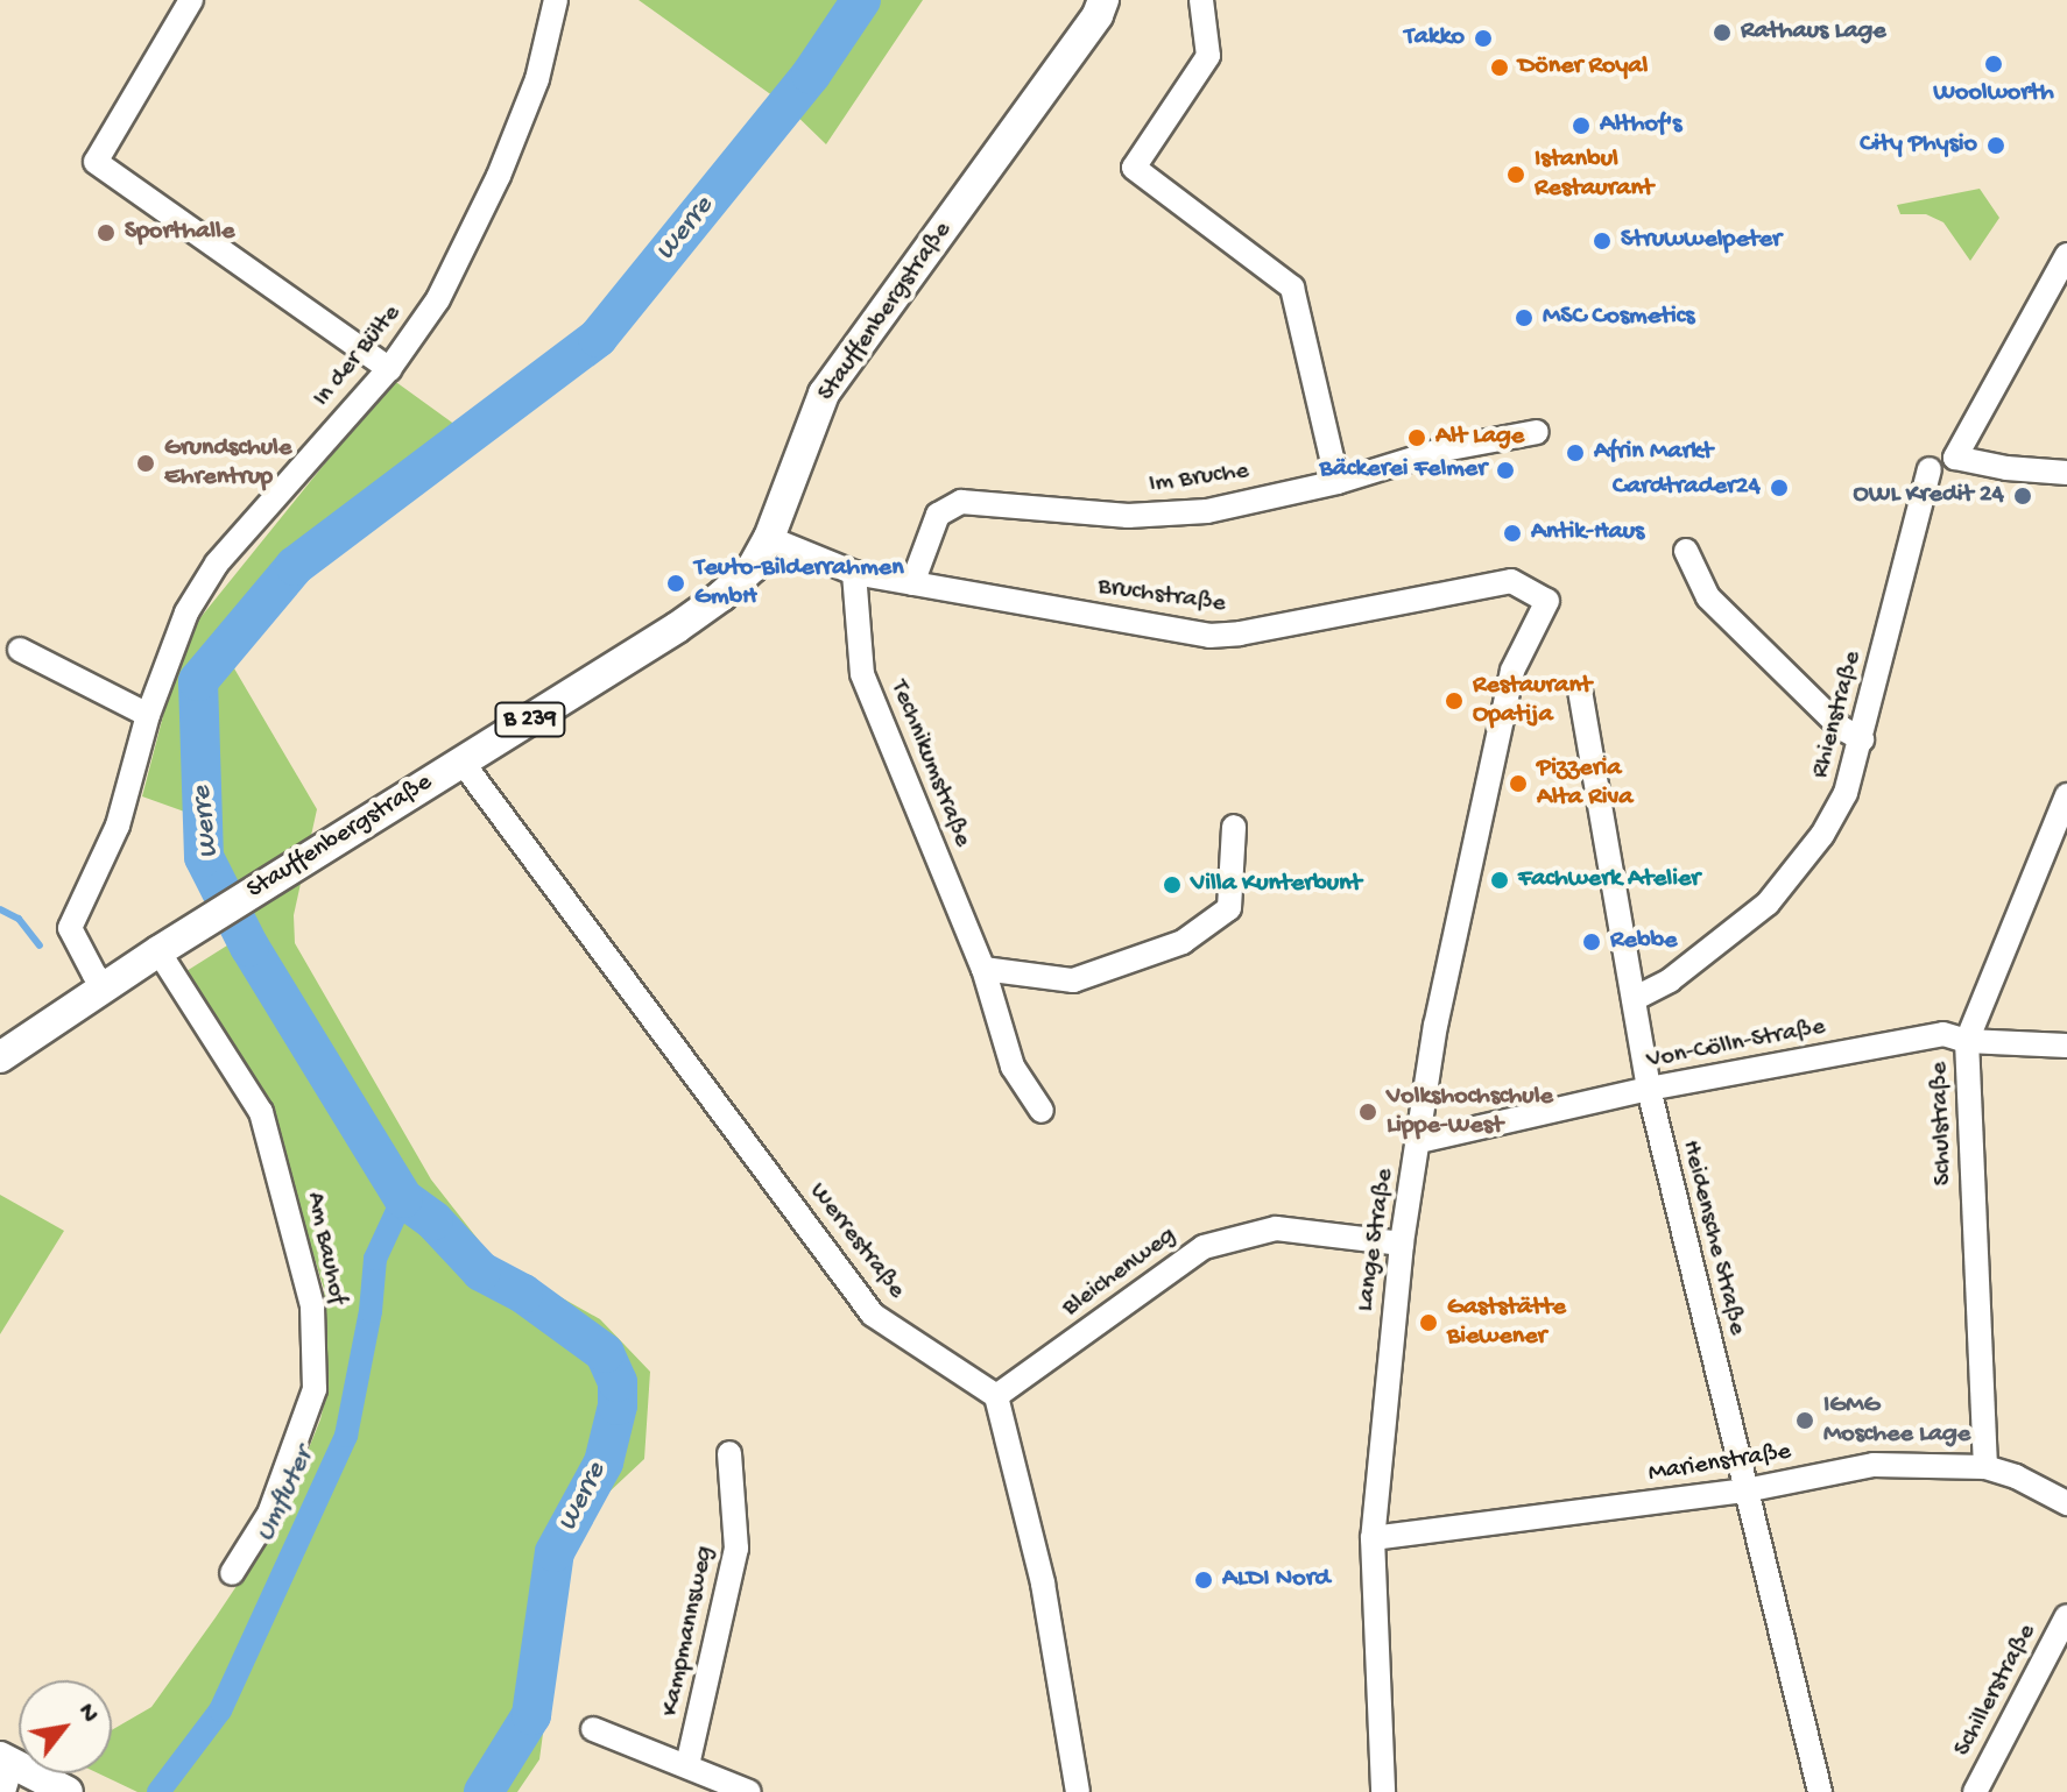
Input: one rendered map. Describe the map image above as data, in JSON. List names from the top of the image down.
{
  "streets": {
    "main road": ["Stauffenbergstraße", "B 239"],
    "street": [
      "In der Bülte",
      "Im Bruche",
      "Bruchstraße",
      "Rhienstraße",
      "Technikumstraße",
      "Von-Cölln-Straße",
      "Schulstraße",
      "Heidensche Straße",
      "Lange Straße",
      "Werrestraße",
      "Am Bauhof",
      "Bleichenweg",
      "Marienstraße",
      "Kampmannsweg",
      "Schillerstraße"
    ]
  },
  "crossings": [
    ["Stauffenbergstraße", "Bruchstraße"],
    ["Stauffenbergstraße", "B 239"],
    ["Stauffenbergstraße", "Werrestraße"],
    ["Stauffenbergstraße", "Am Bauhof"],
    ["In der Bülte", "B 239"],
    ["Im Bruche", "Bruchstraße"],
    ["Bruchstraße", "Technikumstraße"],
    ["Bruchstraße", "Lange Straße"],
    ["Rhienstraße", "Heidensche Straße"],
    ["B 239", "Am Bauhof"],
    ["Von-Cölln-Straße", "Schulstraße"],
    ["Von-Cölln-Straße", "Heidensche Straße"],
    ["Von-Cölln-Straße", "Lange Straße"],
    ["Schulstraße", "Marienstraße"],
    ["Heidensche Straße", "Marienstraße"],
    ["Lange Straße", "Bleichenweg"],
    ["Lange Straße", "Marienstraße"],
    ["Werrestraße", "Bleichenweg"]
  ],
  "water": ["Werre", "Umfluter"],
  "places": [
    "Rathaus Lage",
    "Takko",
    "Woolworth",
    "Döner Royal",
    "Althof's",
    "City Physio",
    "Istanbul Restaurant",
    "Sporthalle",
    "Struwwelpeter",
    "MSC Cosmetics",
    "Alt Lage",
    "Afrin Markt",
    "Grundschule Ehrentrup",
    "Bäckerei Felmer",
    "Cardtrader24",
    "OWL Kredit 24",
    "Antik-Haus",
    "Teuto-Bilderrahmen GmbH",
    "Restaurant Opatija",
    "Pizzeria Alta Riva",
    "Fachwerk Atelier",
    "Villa Kunterbunt",
    "Rebbe",
    "Volkshochschule Lippe-West",
    "Gaststätte Biewener",
    "IGMG Moschee Lage",
    "ALDI Nord"
  ],
  "north": "top right"
}
